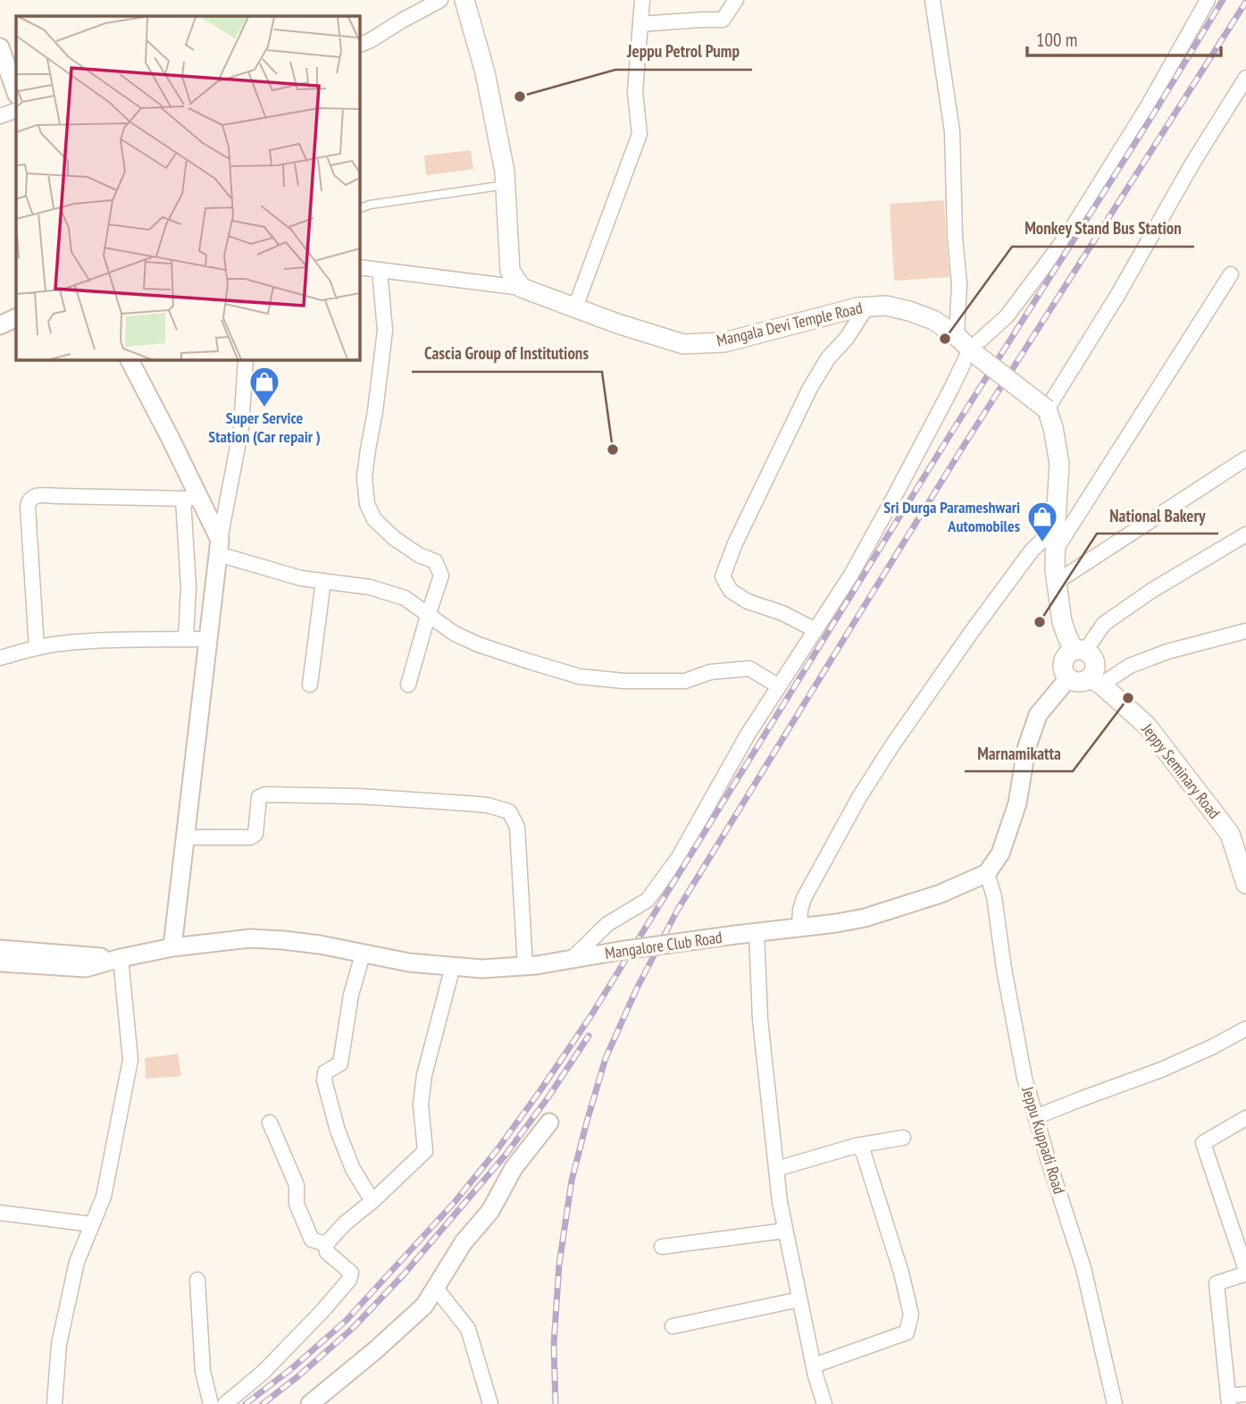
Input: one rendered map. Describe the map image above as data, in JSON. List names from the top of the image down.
{
  "streets": {
    "main road": ["Mangala Devi Temple Road", "Jeppy Seminary Road"],
    "street": ["Mangalore Club Road", "Jeppu Kuppadi Road"]
  },
  "crossings": [
    ["Mangalore Club Road", "Jeppu Kuppadi Road"]
  ],
  "places": {
    "other": [
      "Jeppu Petrol Pump",
      "Monkey Stand Bus Station",
      "Cascia Group of Institutions",
      "National Bakery",
      "Marnamikatta"
    ],
    "shop": ["Super Service Station (Car repair )", "Sri Durga Parameshwari Automobiles"]
  },
  "scale_bar": "100 m"
}
